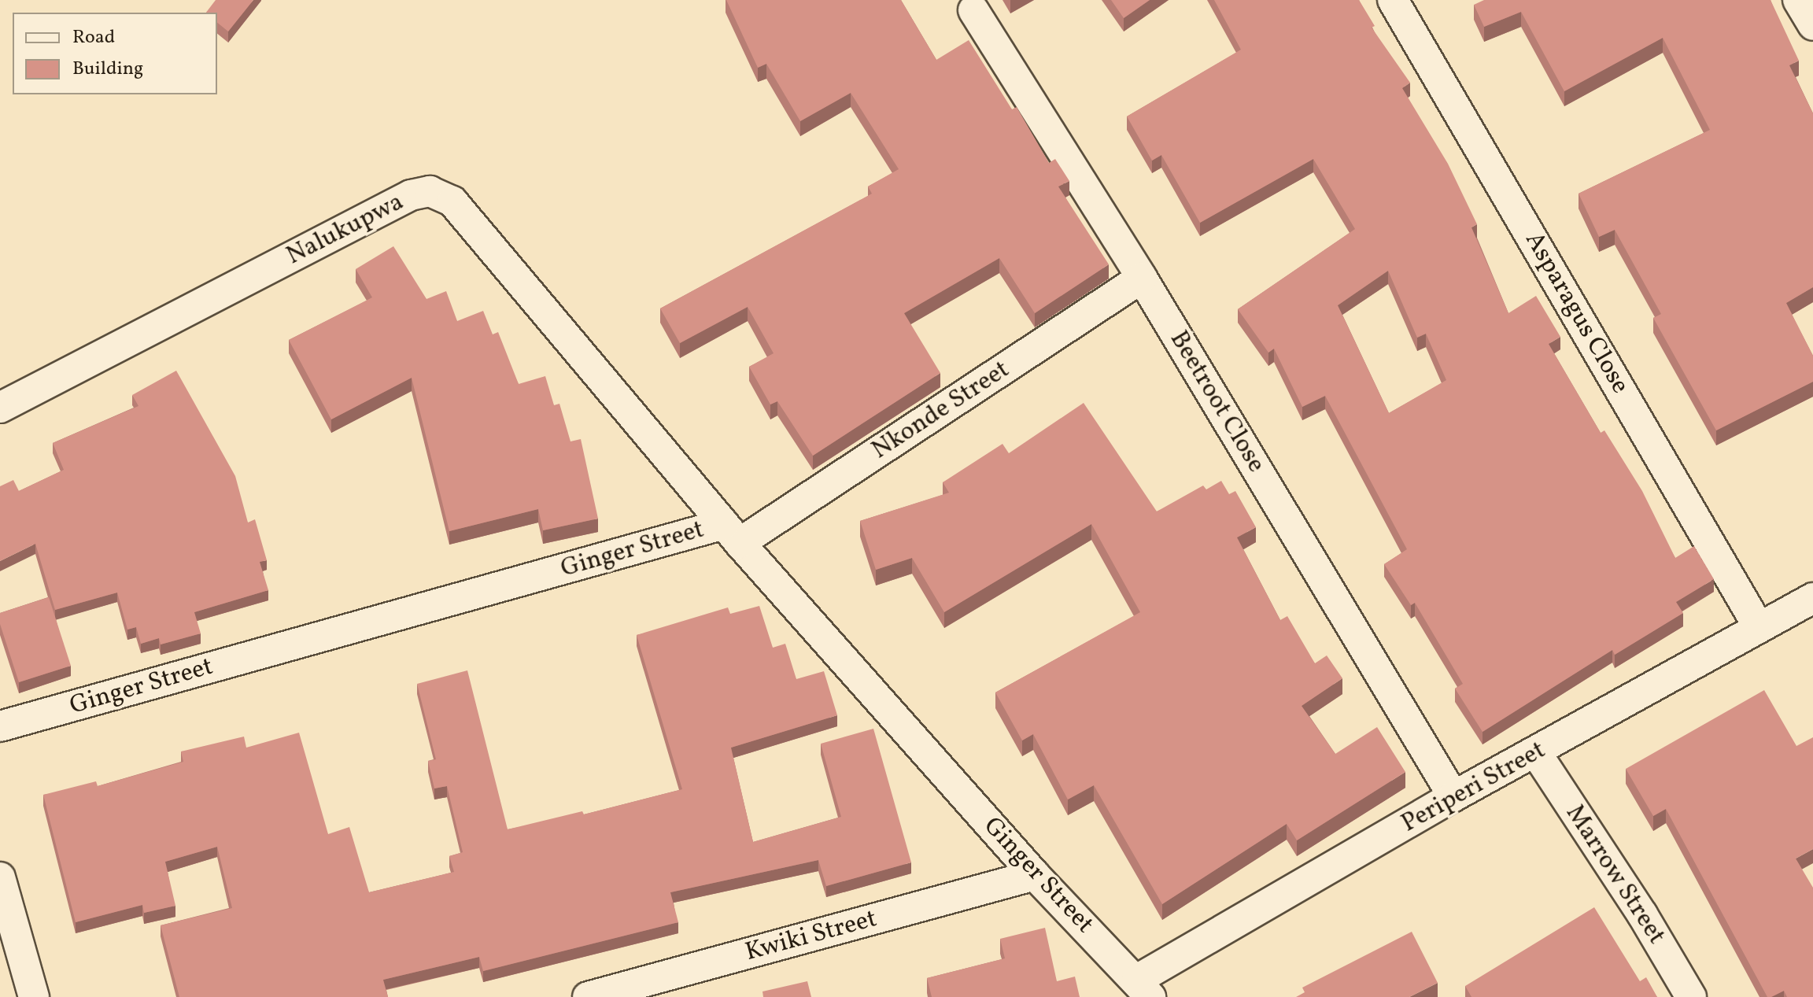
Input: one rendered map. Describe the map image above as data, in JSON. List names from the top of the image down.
{
  "streets": {
    "street": [
      "Nalukupwa",
      "Asparagus Close",
      "Beetroot Close",
      "Nkonde Street",
      "Ginger Street",
      "Periperi Street",
      "Marrow Street",
      "Kwiki Street"
    ]
  },
  "crossings": [
    ["Nalukupwa", "Nkonde Street"],
    ["Nalukupwa", "Ginger Street"],
    ["Asparagus Close", "Periperi Street"],
    ["Beetroot Close", "Nkonde Street"],
    ["Beetroot Close", "Periperi Street"],
    ["Nkonde Street", "Ginger Street"],
    ["Ginger Street", "Periperi Street"],
    ["Ginger Street", "Kwiki Street"],
    ["Periperi Street", "Marrow Street"]
  ],
  "legend": ["Road", "Building"]
}
